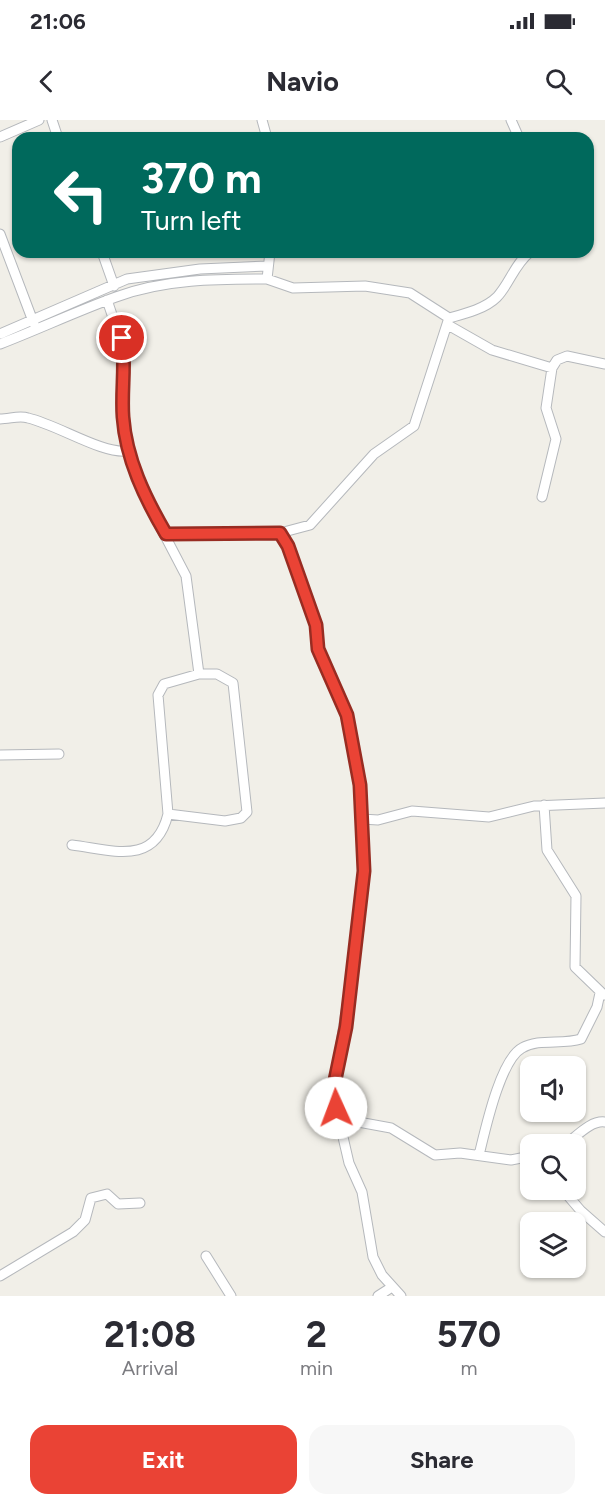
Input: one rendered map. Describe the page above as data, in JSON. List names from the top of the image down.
{
  "page": {
    "status": "21:06",
    "header": "Navio",
    "turn": ["370 m", "Turn left"],
    "eta": [
      "21:08",
      "Arrival",
      "2",
      "min",
      "570",
      "m"
    ],
    "buttons": ["Exit", "Share"]
  }
}
